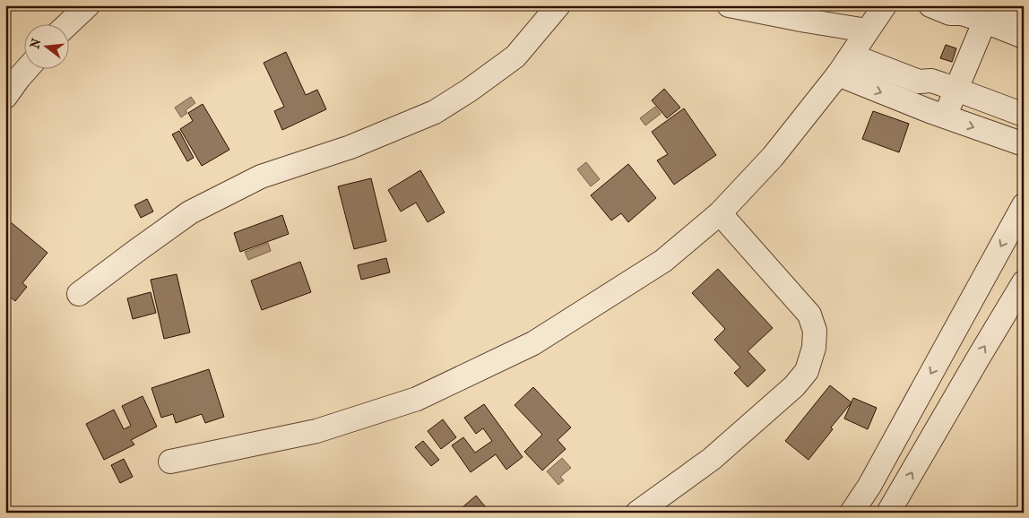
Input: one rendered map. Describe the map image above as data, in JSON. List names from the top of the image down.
{
  "north": "left"
}
